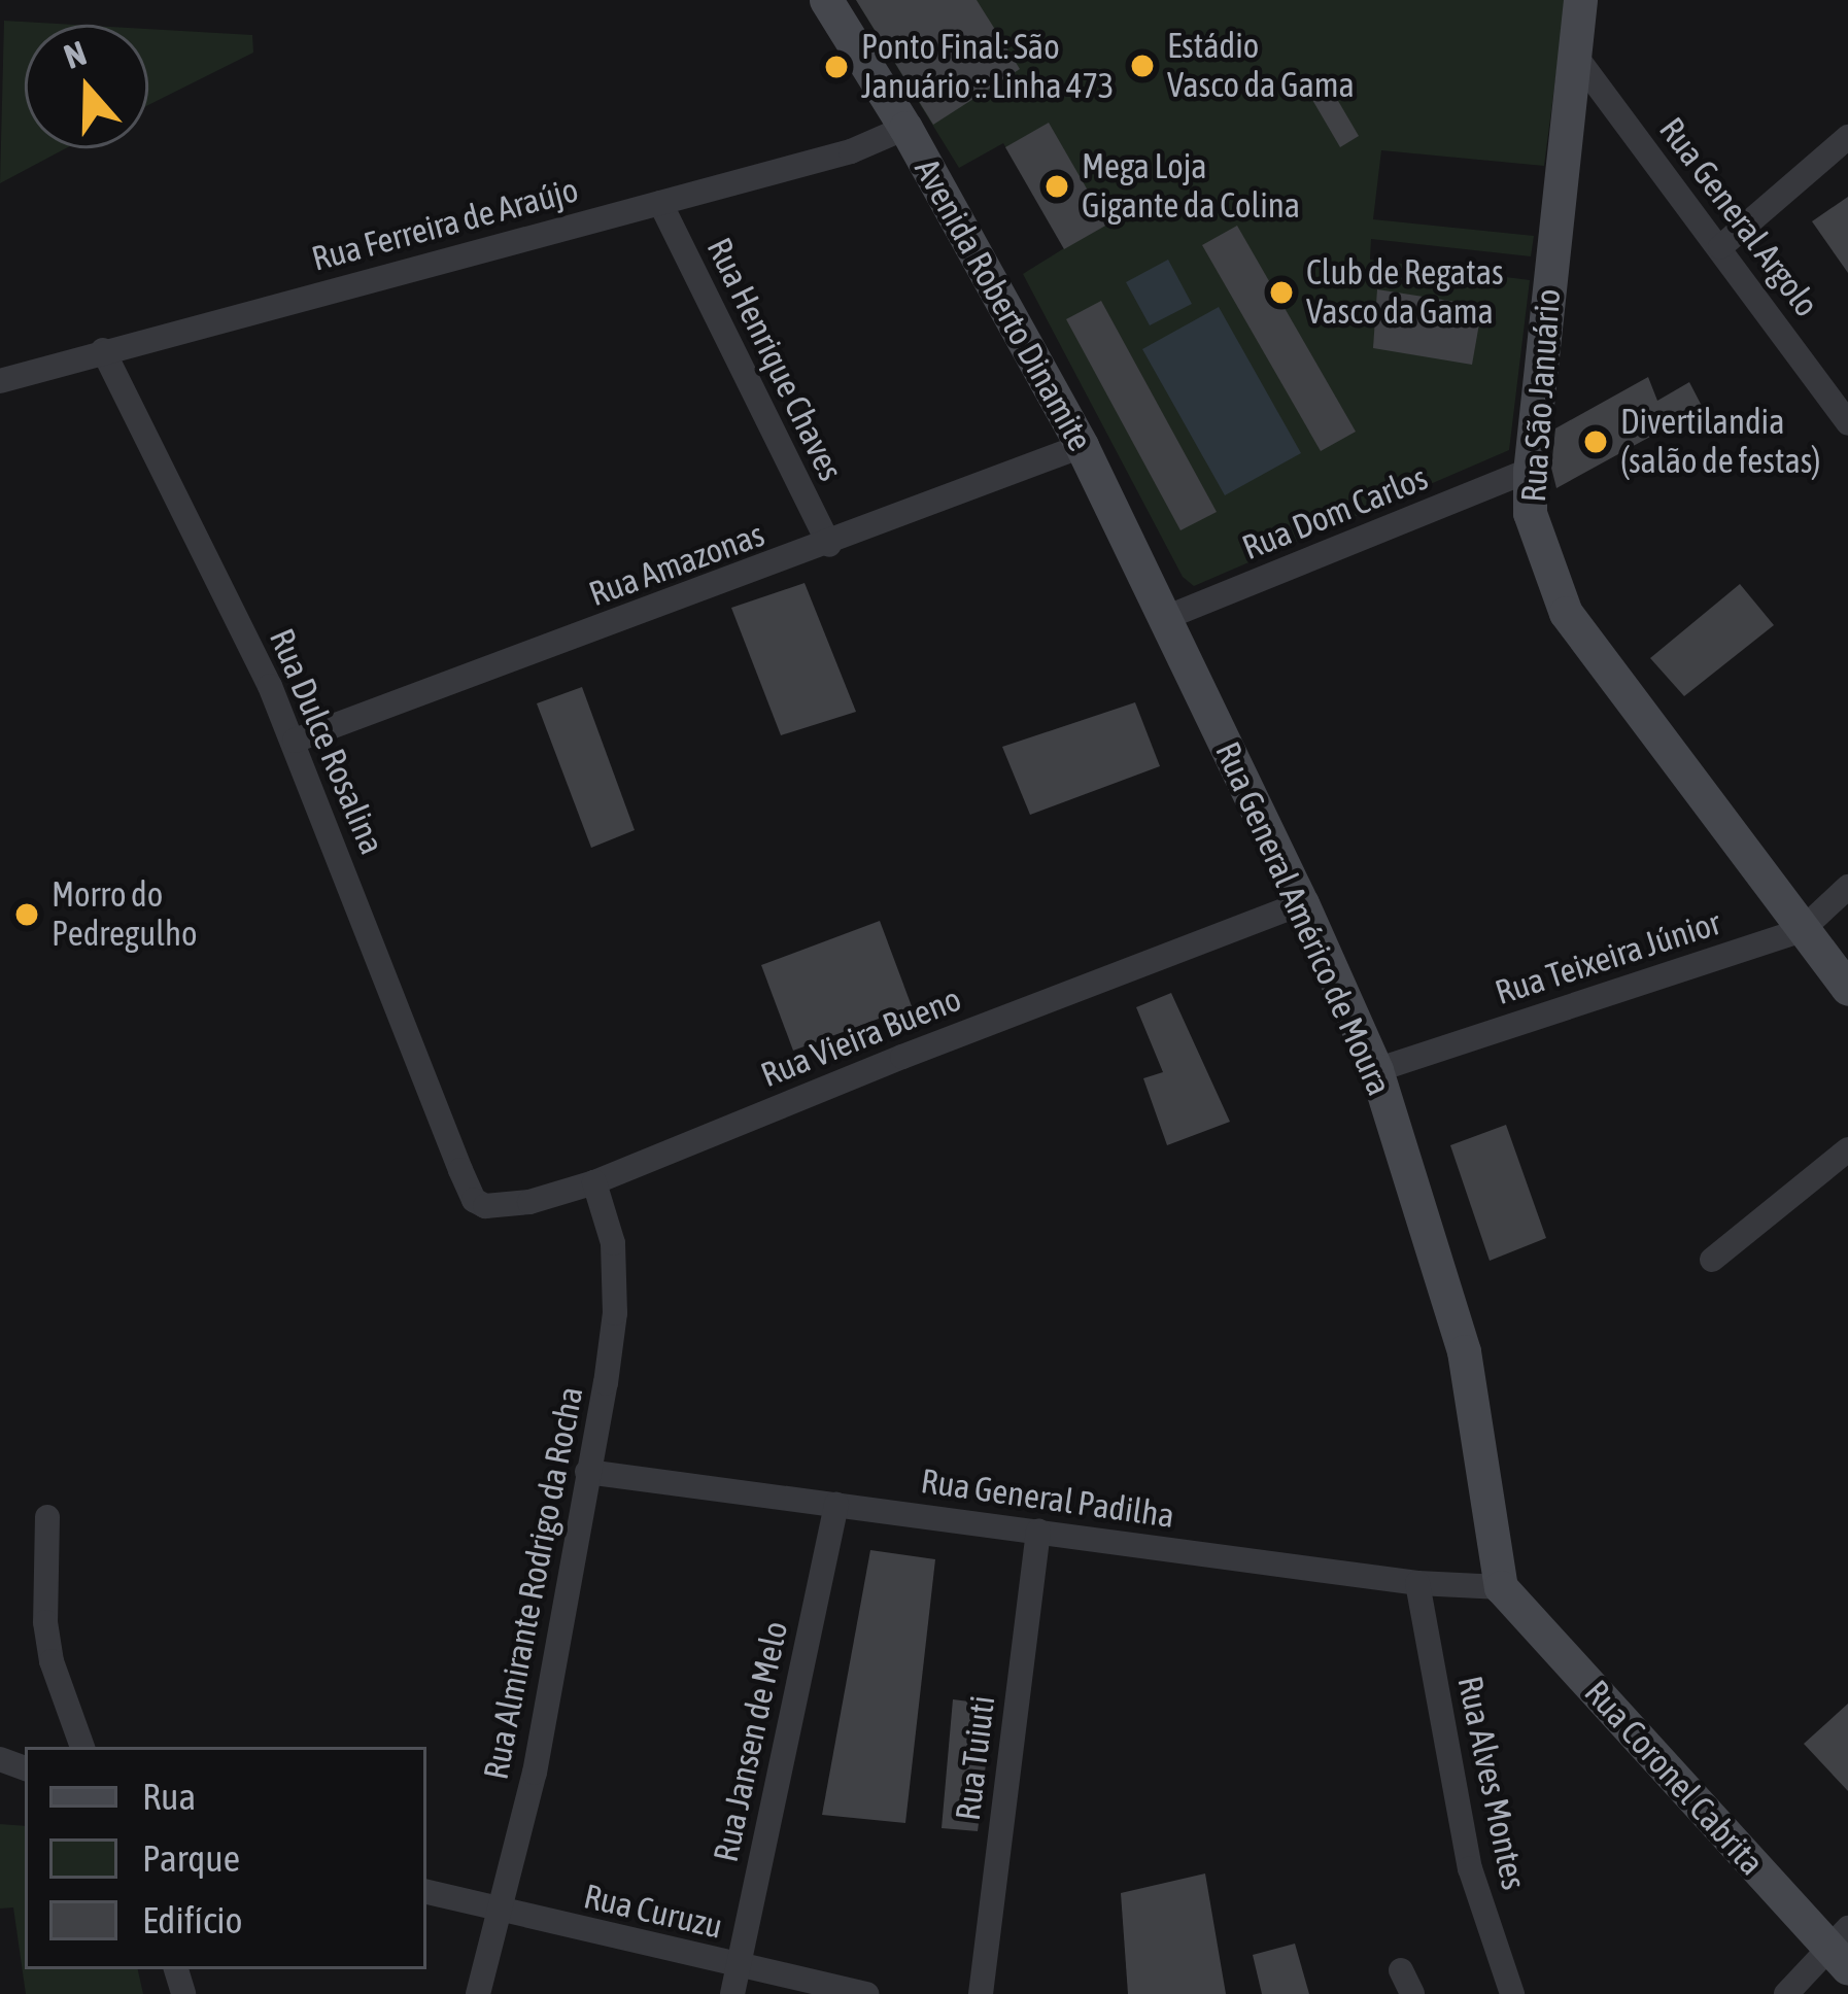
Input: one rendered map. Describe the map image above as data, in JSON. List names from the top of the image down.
{
  "streets": {
    "street": [
      "Rua General Argolo",
      "Rua Ferreira de Araújo",
      "Avenida Roberto Dinamite",
      "Rua Henrique Chaves",
      "Rua São Januário",
      "Rua Dom Carlos",
      "Rua Amazonas",
      "Rua Dulce Rosalina",
      "Rua General Américo de Moura",
      "Rua Teixeira Júnior",
      "Rua Vieira Bueno",
      "Rua General Padilha",
      "Rua Almirante Rodrigo da Rocha",
      "Rua Jansen de Melo",
      "Rua Tuiuti",
      "Rua Coronel Cabrita",
      "Rua Alves Montes",
      "Rua Curuzu"
    ]
  },
  "crossings": [
    ["Rua General Argolo", "Rua São Januário"],
    ["Rua Ferreira de Araújo", "Avenida Roberto Dinamite"],
    ["Rua Ferreira de Araújo", "Rua Henrique Chaves"],
    ["Rua Ferreira de Araújo", "Rua Dulce Rosalina"],
    ["Avenida Roberto Dinamite", "Rua Dom Carlos"],
    ["Avenida Roberto Dinamite", "Rua Amazonas"],
    ["Avenida Roberto Dinamite", "Rua General Américo de Moura"],
    ["Rua Henrique Chaves", "Rua Amazonas"],
    ["Rua São Januário", "Rua Dom Carlos"],
    ["Rua São Januário", "Rua Teixeira Júnior"],
    ["Rua Dom Carlos", "Rua General Américo de Moura"],
    ["Rua Amazonas", "Rua Dulce Rosalina"],
    ["Rua Dulce Rosalina", "Rua Vieira Bueno"],
    ["Rua General Américo de Moura", "Rua Teixeira Júnior"],
    ["Rua General Américo de Moura", "Rua Vieira Bueno"],
    ["Rua General Américo de Moura", "Rua General Padilha"],
    ["Rua General Américo de Moura", "Rua Coronel Cabrita"],
    ["Rua Vieira Bueno", "Rua Almirante Rodrigo da Rocha"],
    ["Rua General Padilha", "Rua Almirante Rodrigo da Rocha"],
    ["Rua General Padilha", "Rua Jansen de Melo"],
    ["Rua General Padilha", "Rua Tuiuti"],
    ["Rua General Padilha", "Rua Coronel Cabrita"],
    ["Rua General Padilha", "Rua Alves Montes"],
    ["Rua Almirante Rodrigo da Rocha", "Rua Curuzu"],
    ["Rua Jansen de Melo", "Rua Curuzu"]
  ],
  "places": [
    "Estádio Vasco da Gama",
    "Ponto Final: São Januário :: Linha 473",
    "Mega Loja Gigante da Colina",
    "Club de Regatas Vasco da Gama",
    "Divertilandia (salão de festas)",
    "Morro do Pedregulho"
  ],
  "legend": ["Rua", "Parque", "Edifício"],
  "north": "top"
}
